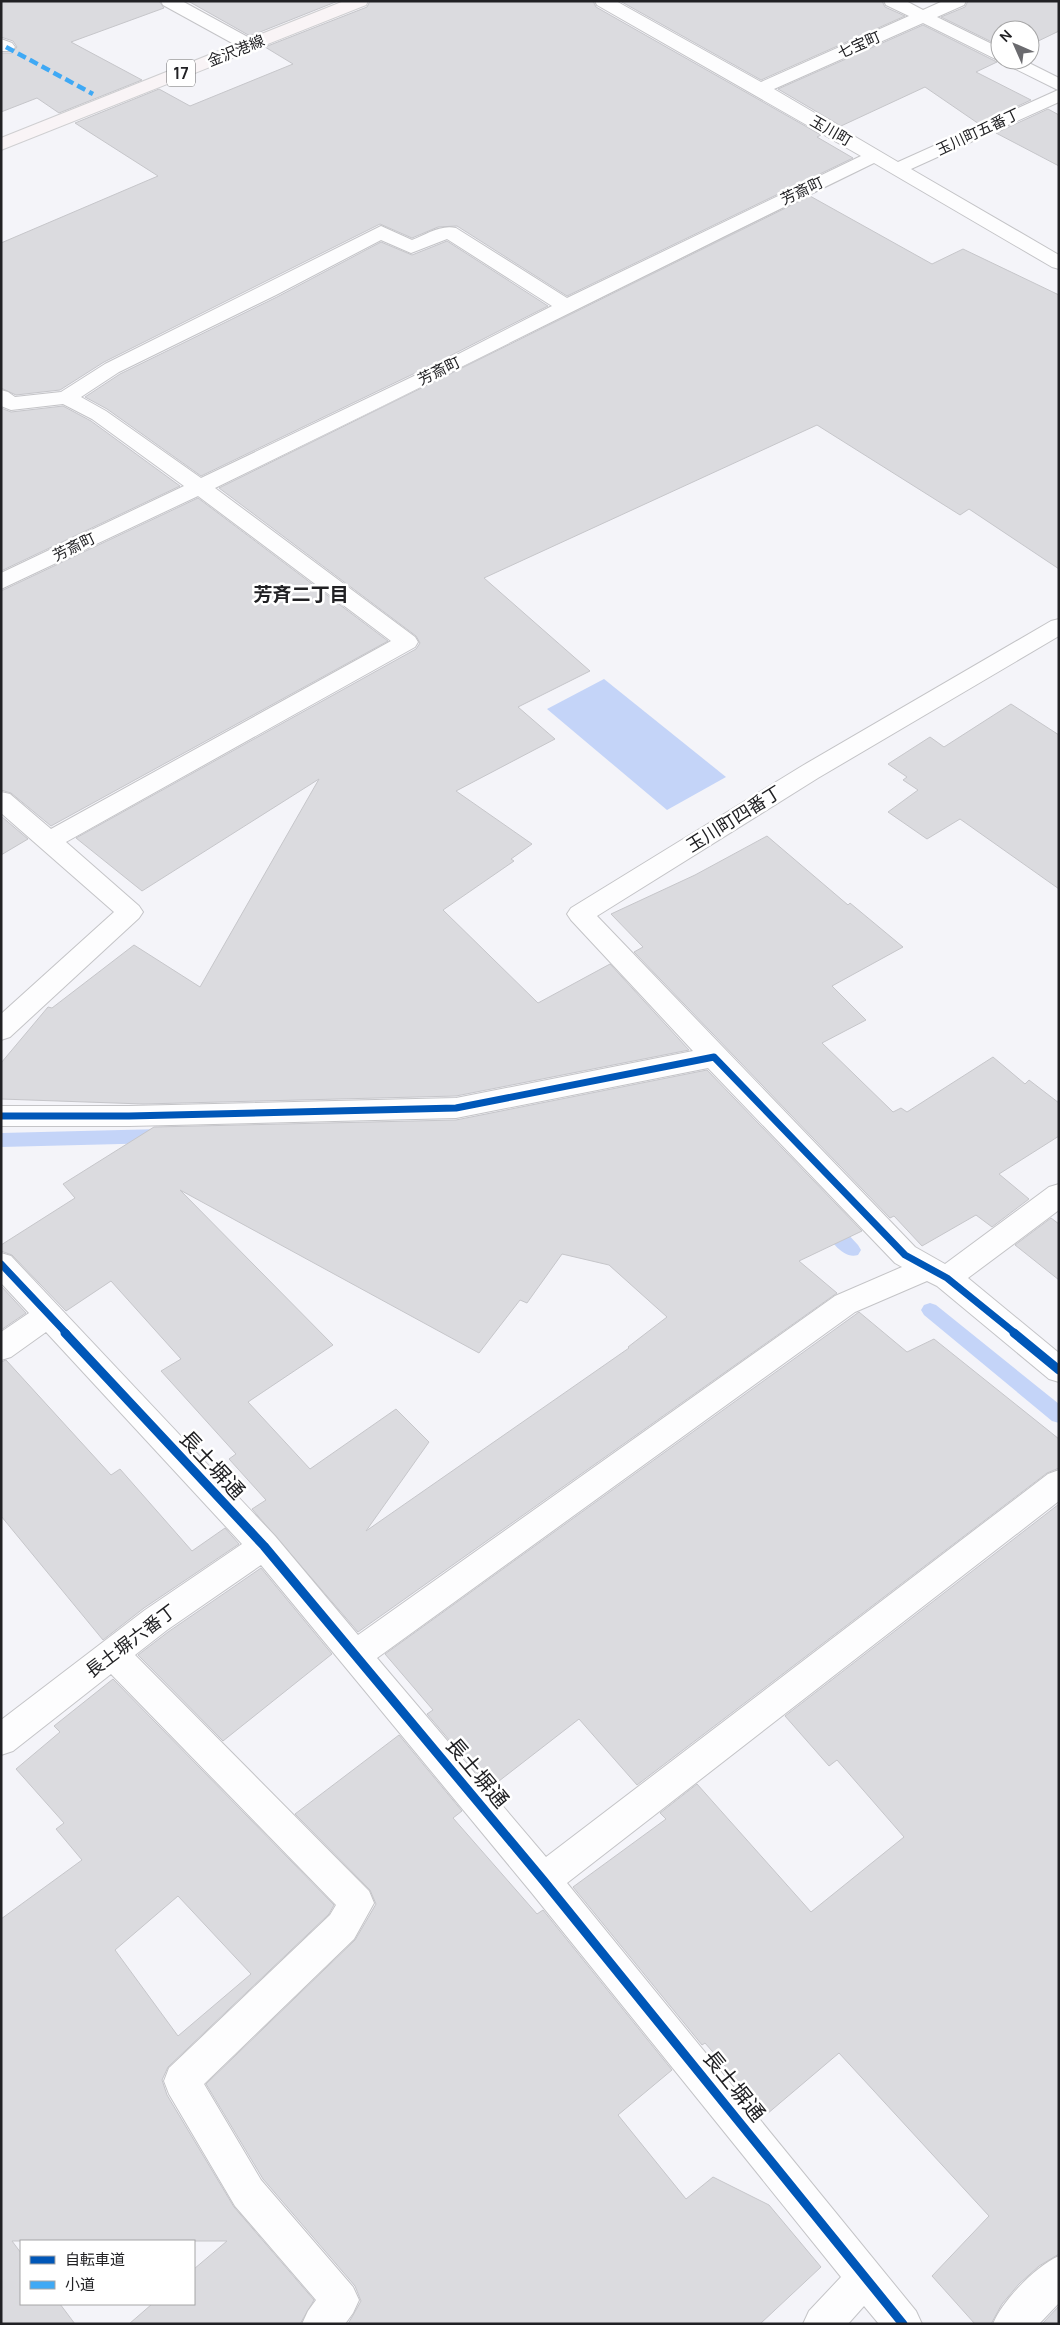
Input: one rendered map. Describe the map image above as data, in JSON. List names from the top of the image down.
{
  "streets": {
    "main road": ["金沢港線", "17"],
    "street": [
      "七宝町",
      "玉川町",
      "玉川町五番丁",
      "芳斎町",
      "玉川町四番丁",
      "長土塀通",
      "長土塀六番丁"
    ]
  },
  "crossings": [
    ["七宝町", "玉川町"],
    ["玉川町", "玉川町五番丁"],
    ["玉川町", "芳斎町"],
    ["長土塀通", "長土塀六番丁"]
  ],
  "districts": ["芳斉二丁目"],
  "legend": ["自転車道", "小道"],
  "north": "top left"
}
